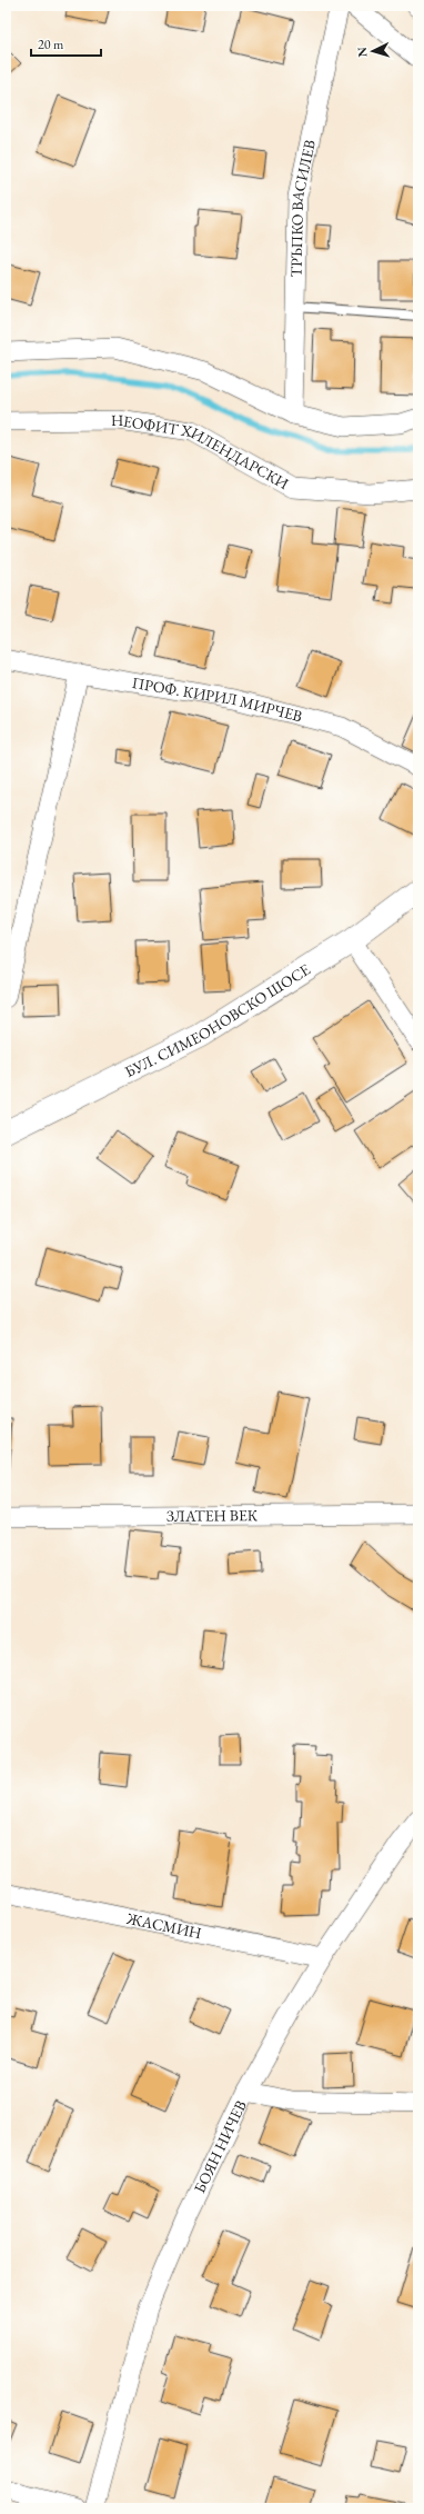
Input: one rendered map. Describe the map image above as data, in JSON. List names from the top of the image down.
{
  "streets": {
    "street": [
      "ТРЪПКО ВАСИЛЕВ",
      "НЕОФИТ ХИЛЕНДАРСКИ",
      "ПРОФ. КИРИЛ МИРЧЕВ",
      "БУЛ. СИМЕОНОВСКО ШОСЕ",
      "ЗЛАТЕН ВЕК",
      "ЖАСМИН",
      "БОЯН НИЧЕВ"
    ]
  },
  "crossings": [
    ["ЖАСМИН", "БОЯН НИЧЕВ"]
  ],
  "scale_bar": "20 m",
  "north": "left"
}
